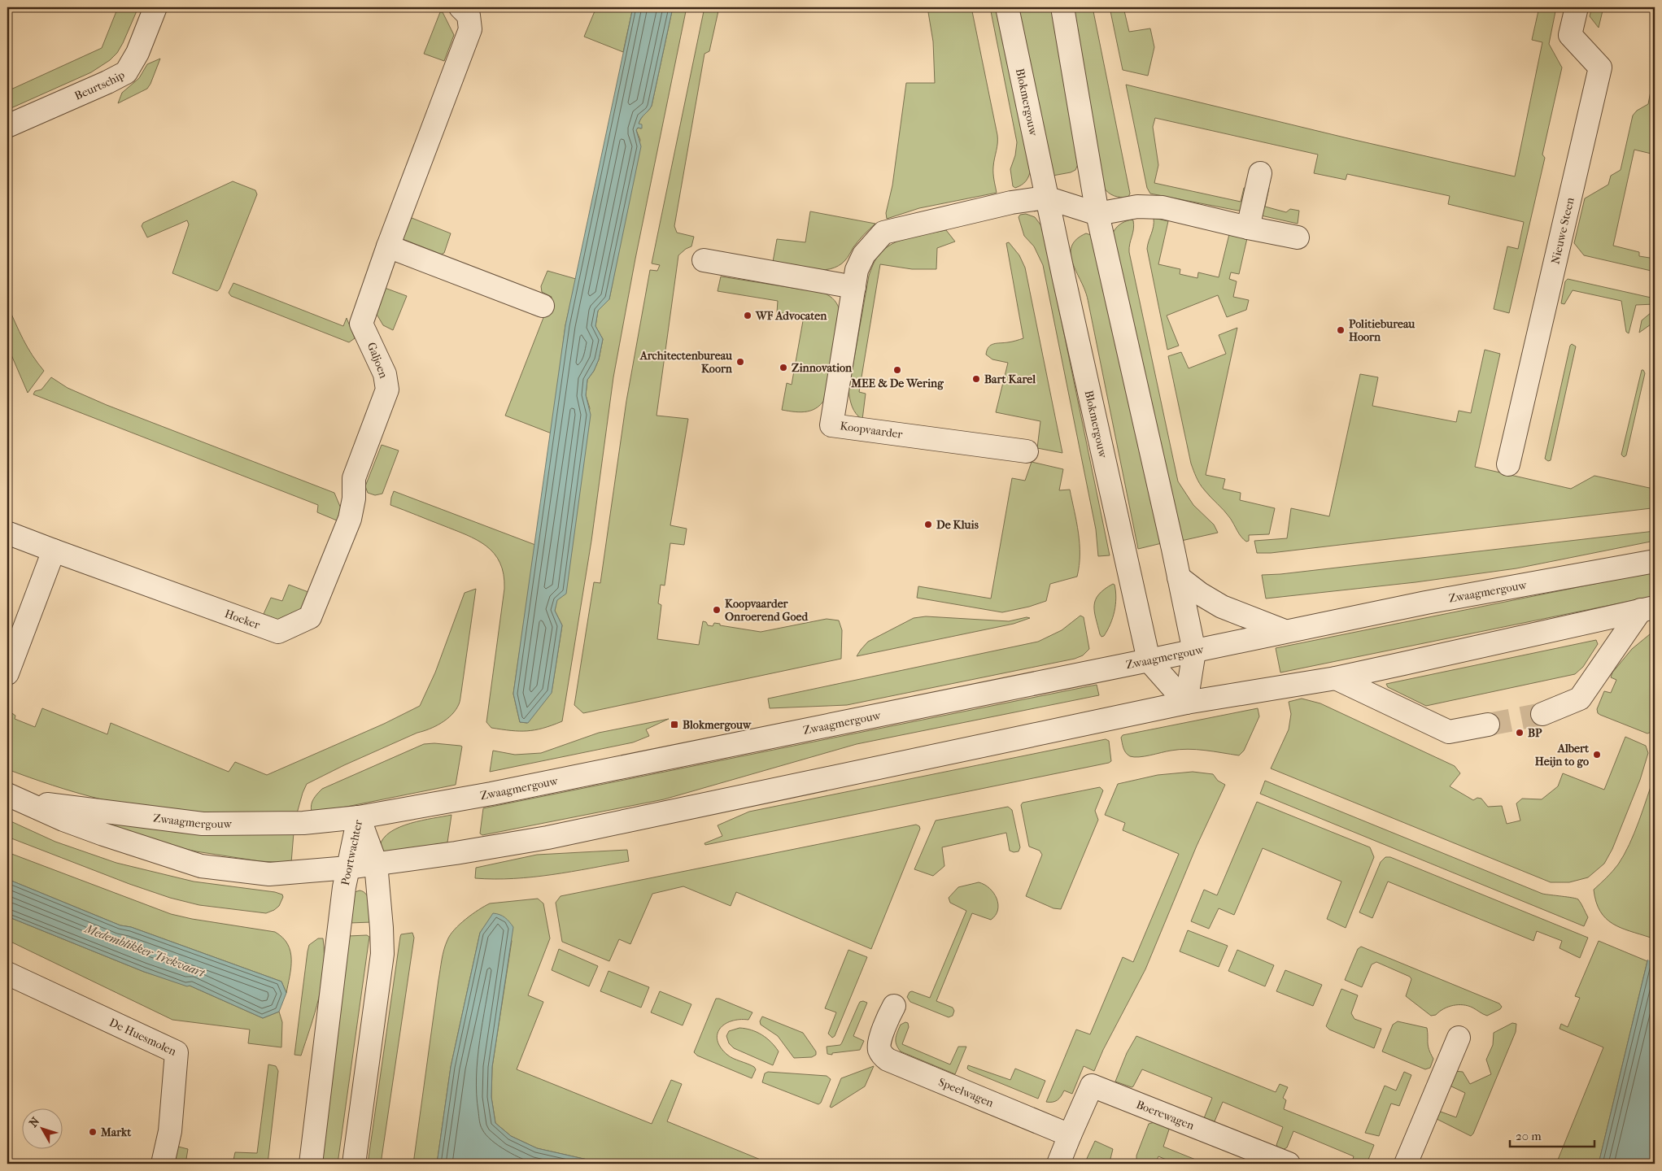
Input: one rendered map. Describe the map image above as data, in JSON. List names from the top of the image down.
{
  "streets": {
    "street": [
      "Beurtschip",
      "Blokmergouw",
      "Nieuwe Steen",
      "Galjoen",
      "Koopvaarder",
      "Zwaagmergouw",
      "Hoeker",
      "Poortwachter",
      "De Huesmolen",
      "Speelwagen",
      "Boerewagen"
    ]
  },
  "crossings": [
    ["Blokmergouw", "Koopvaarder"],
    ["Blokmergouw", "Zwaagmergouw"],
    ["Galjoen", "Hoeker"],
    ["Zwaagmergouw", "Poortwachter"],
    ["Speelwagen", "Boerewagen"]
  ],
  "water": ["Medemblikker Trekvaart"],
  "places": {
    "other": [
      "WF Advocaten",
      "Politiebureau Hoorn",
      "Architectenbureau Koorn",
      "Zinnovation",
      "MEE & De Wering",
      "Bart Karel",
      "De Kluis",
      "Koopvaarder Onroerend Goed",
      "BP",
      "Albert Heijn to go",
      "Markt"
    ],
    "transit": ["Blokmergouw"]
  },
  "scale_bar": "20 m",
  "north": "top left"
}
